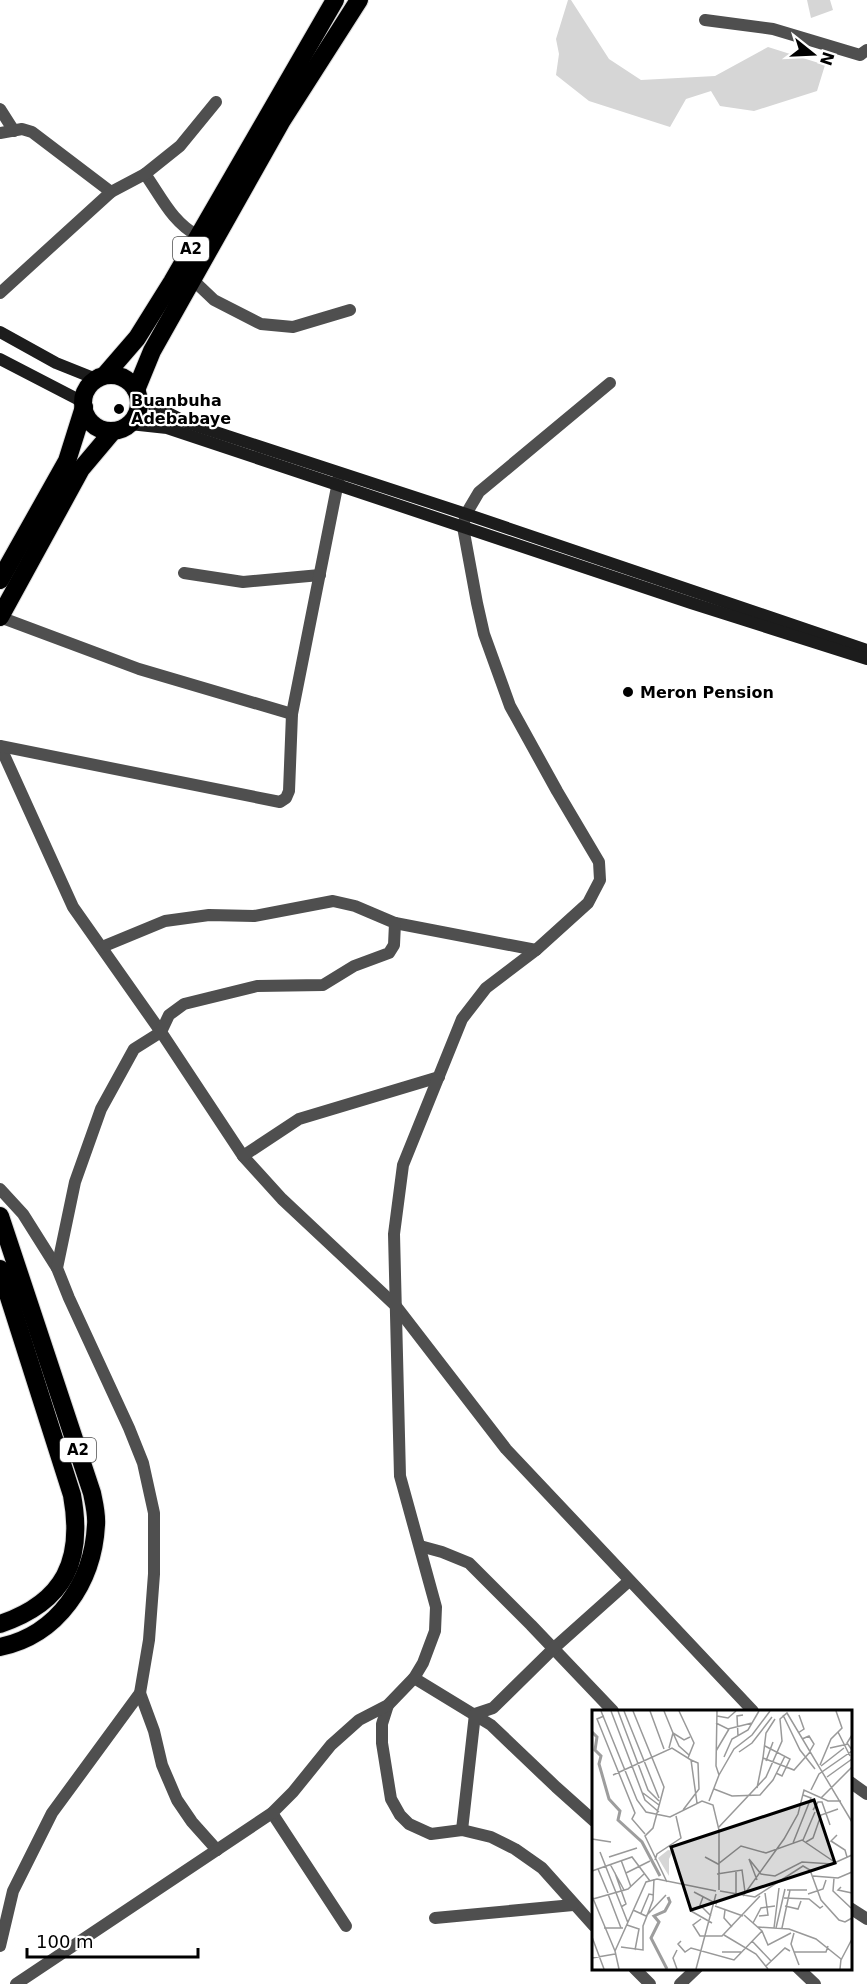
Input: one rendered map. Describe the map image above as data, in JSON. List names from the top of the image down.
{
  "streets": {
    "highway": ["A2"]
  },
  "places": ["Buanbuha Adebabaye", "Meron Pension"],
  "scale_bar": "100 m",
  "north": "right"
}
